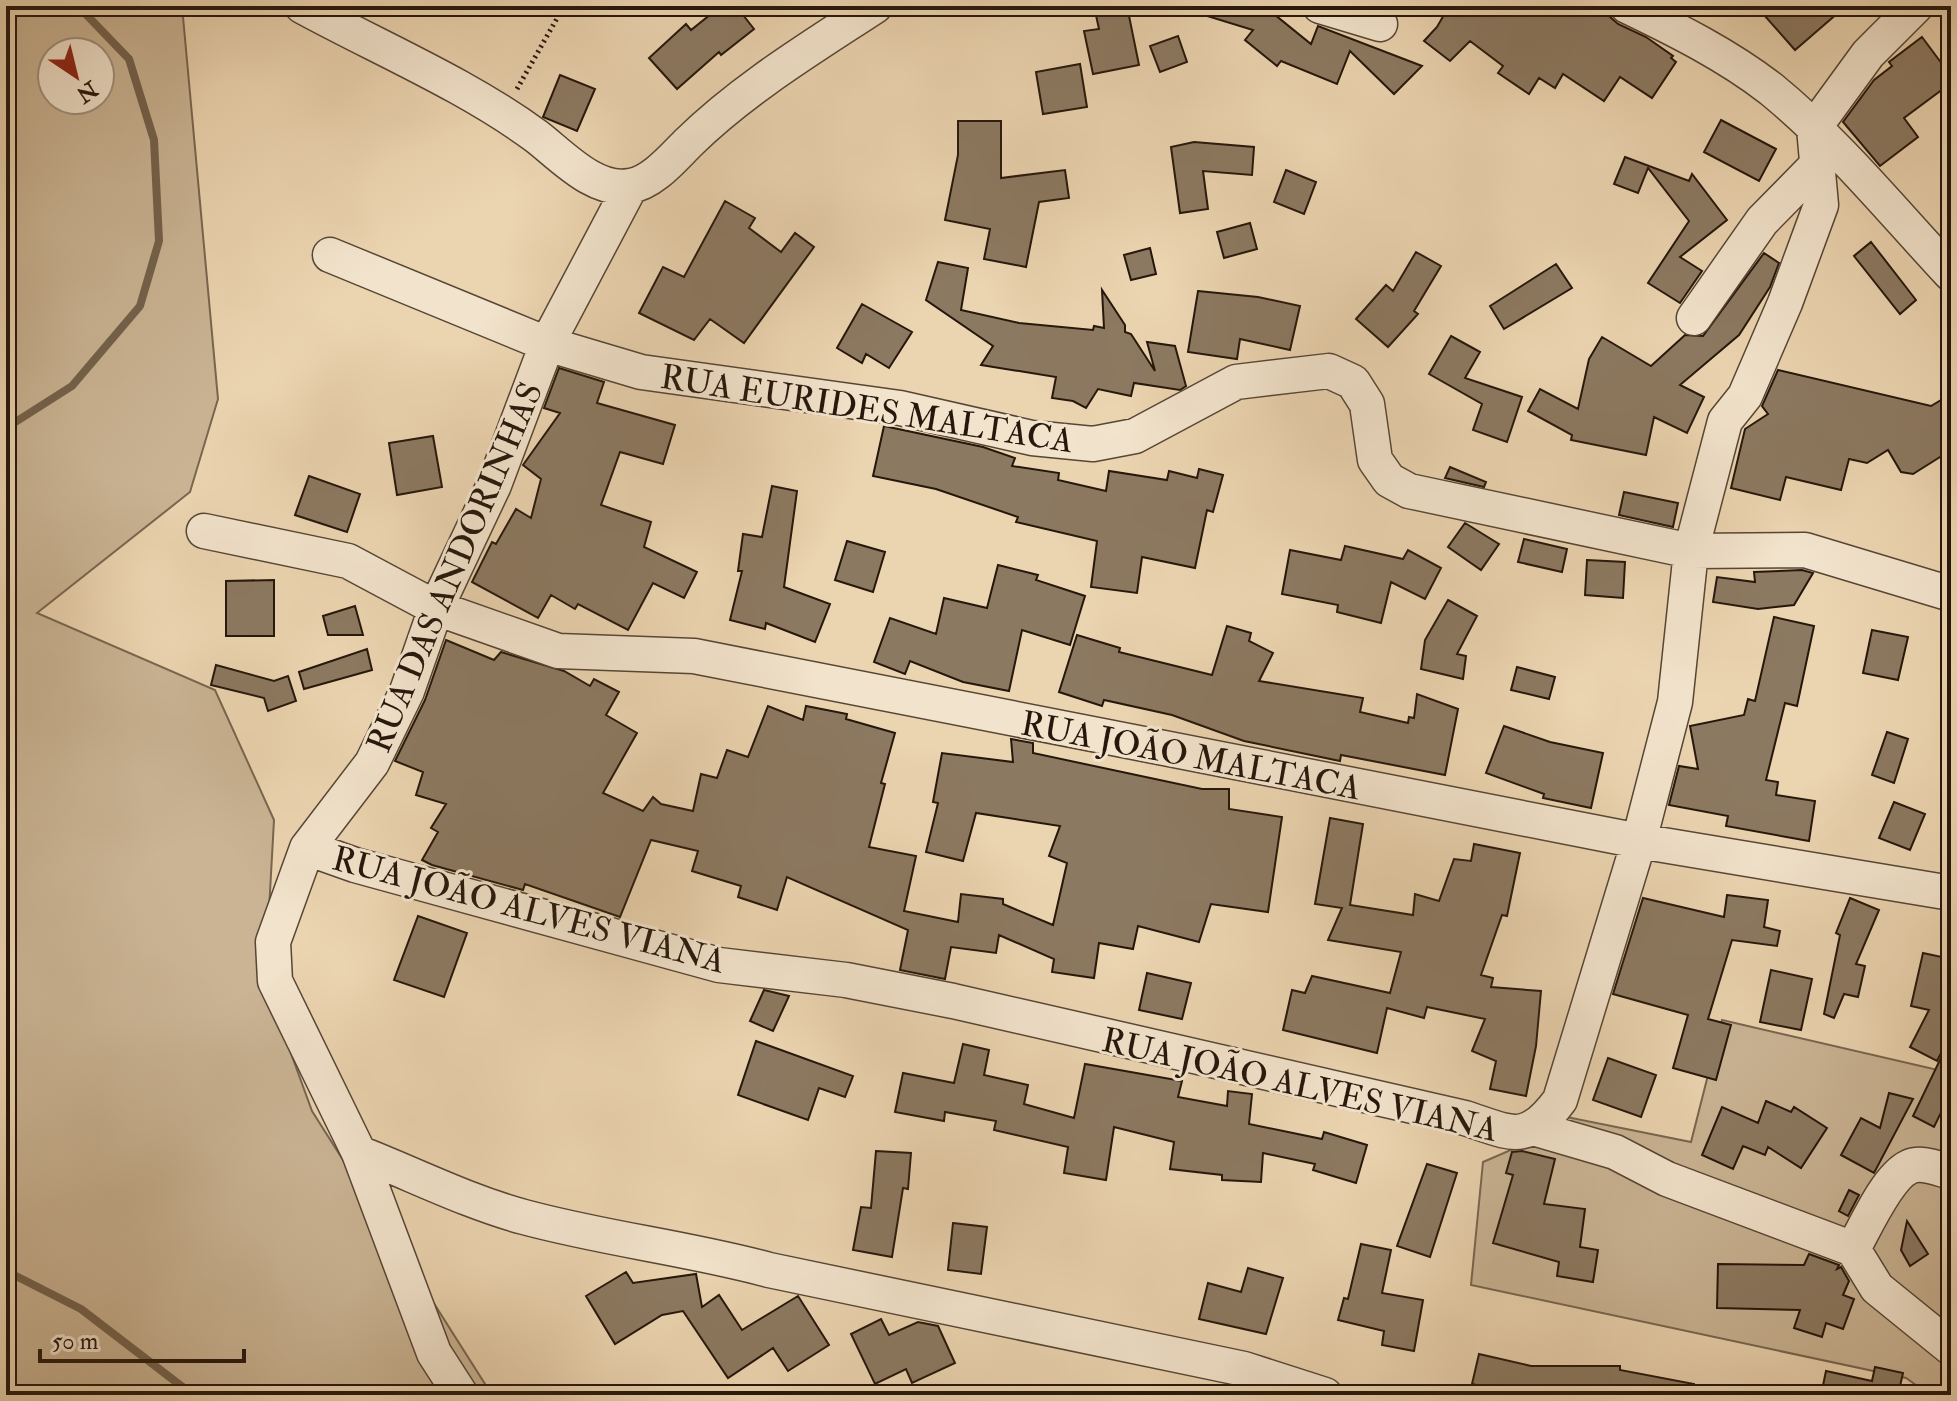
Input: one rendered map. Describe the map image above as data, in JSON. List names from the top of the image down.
{
  "streets": {
    "street": [
      "RUA EURIDES MALTACA",
      "RUA DAS ANDORINHAS",
      "RUA JOÃO MALTACA",
      "RUA JOÃO ALVES VIANA"
    ]
  },
  "crossings": [
    ["RUA EURIDES MALTACA", "RUA DAS ANDORINHAS"],
    ["RUA EURIDES MALTACA", "RUA JOÃO ALVES VIANA"],
    ["RUA DAS ANDORINHAS", "RUA JOÃO MALTACA"],
    ["RUA DAS ANDORINHAS", "RUA JOÃO ALVES VIANA"],
    ["RUA JOÃO MALTACA", "RUA JOÃO ALVES VIANA"]
  ],
  "scale_bar": "50 m",
  "north": "bottom right"
}
